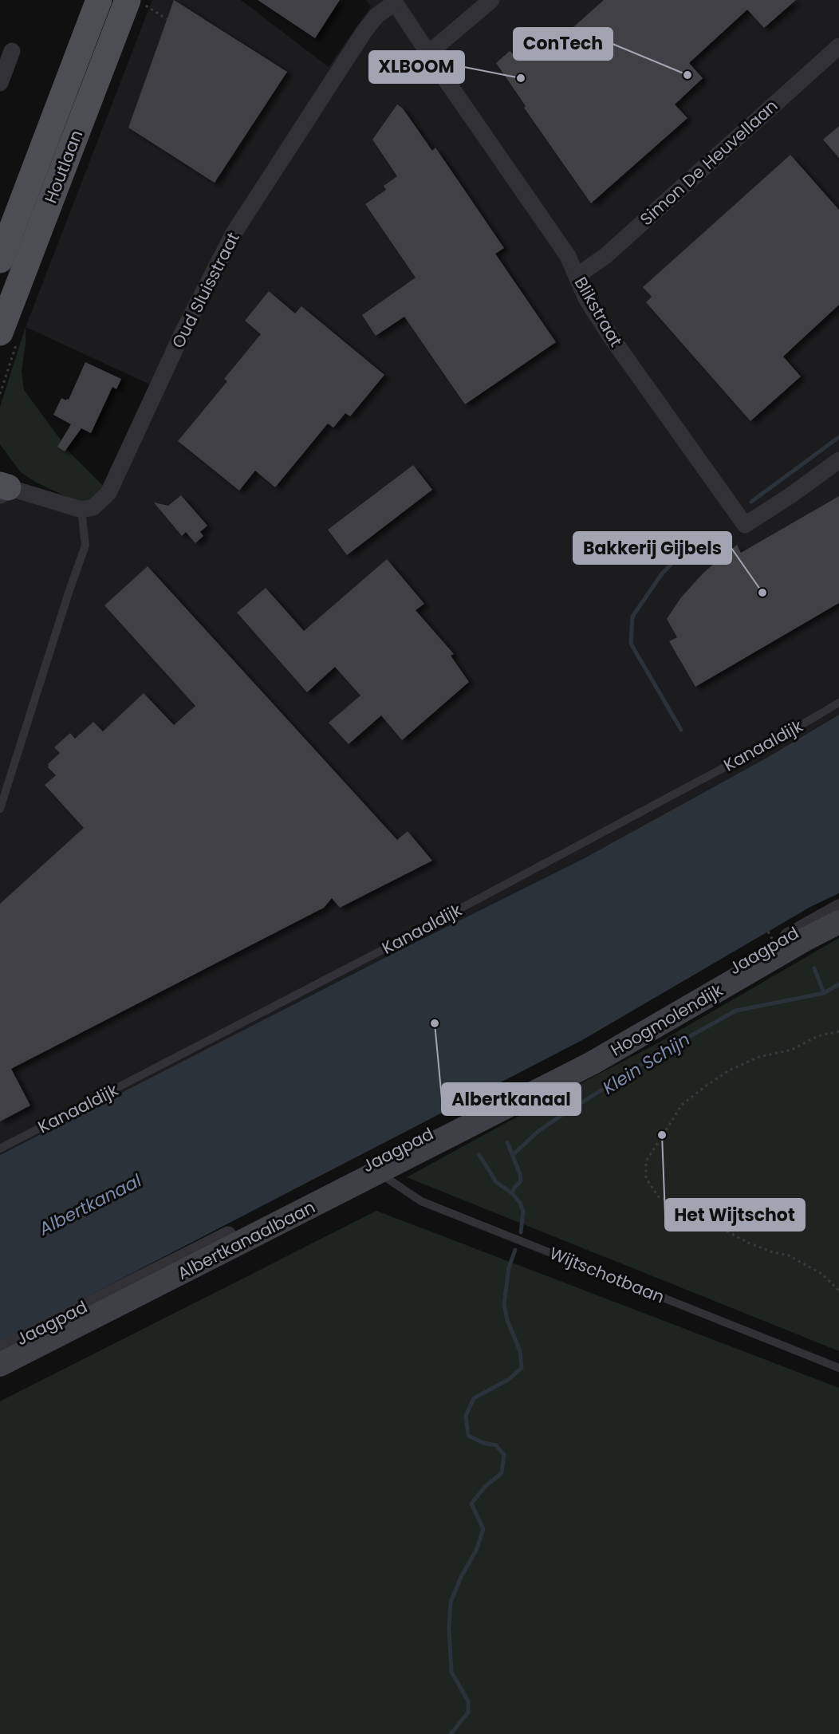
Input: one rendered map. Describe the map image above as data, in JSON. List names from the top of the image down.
{
  "streets": {
    "main road": ["Houtlaan"],
    "street": [
      "Simon De Heuvellaan",
      "Oud Sluisstraat",
      "Blikstraat",
      "Jaagpad",
      "Hoogmolendijk",
      "Albertkanaalbaan"
    ],
    "lane": ["Kanaaldijk", "Wijtschotbaan"]
  },
  "crossings": [
    ["Simon De Heuvellaan", "Blikstraat"],
    ["Oud Sluisstraat", "Blikstraat"],
    ["Hoogmolendijk", "Albertkanaalbaan"],
    ["Albertkanaalbaan", "Wijtschotbaan"]
  ],
  "water": ["Klein Schijn", "Albertkanaal"],
  "places": [
    "ConTech",
    "XLBOOM",
    "Bakkerij Gijbels",
    "Albertkanaal",
    "Het Wijtschot"
  ]
}
